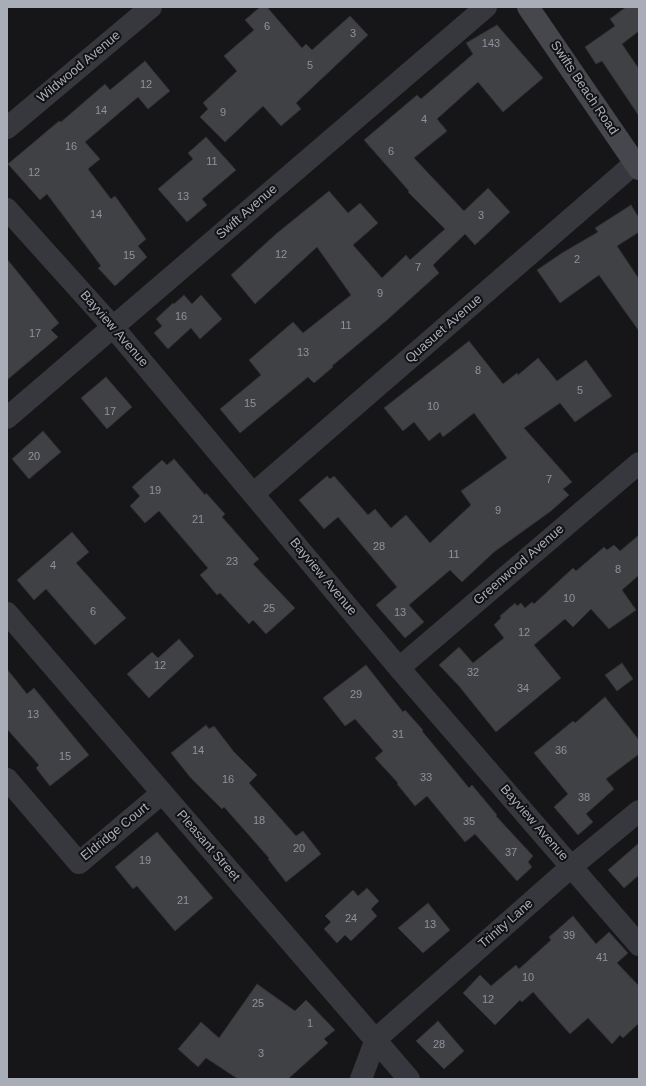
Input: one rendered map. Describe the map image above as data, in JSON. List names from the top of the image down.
{
  "streets": {
    "street": [
      "Wildwood Avenue",
      "Swifts Beach Road",
      "Swift Avenue",
      "Bayview Avenue",
      "Quasuet Avenue",
      "Greenwood Avenue",
      "Eldridge Court",
      "Pleasant Street",
      "Trinity Lane"
    ]
  },
  "crossings": [
    ["Swifts Beach Road", "Quasuet Avenue"],
    ["Swift Avenue", "Bayview Avenue"],
    ["Bayview Avenue", "Quasuet Avenue"],
    ["Bayview Avenue", "Greenwood Avenue"],
    ["Bayview Avenue", "Trinity Lane"],
    ["Eldridge Court", "Pleasant Street"],
    ["Pleasant Street", "Trinity Lane"]
  ],
  "house_numbers": [
    "6",
    "3",
    "143",
    "5",
    "12",
    "14",
    "9",
    "4",
    "16",
    "6",
    "11",
    "12",
    "13",
    "14",
    "3",
    "12",
    "15",
    "2",
    "7",
    "9",
    "16",
    "11",
    "17",
    "13",
    "8",
    "5",
    "15",
    "10",
    "17",
    "20",
    "7",
    "19",
    "9",
    "21",
    "28",
    "11",
    "23",
    "4",
    "8",
    "10",
    "25",
    "6",
    "13",
    "12",
    "12",
    "32",
    "34",
    "29",
    "13",
    "31",
    "14",
    "36",
    "15",
    "33",
    "16",
    "38",
    "18",
    "35",
    "20",
    "37",
    "19",
    "21",
    "24",
    "13",
    "39",
    "41",
    "10",
    "12",
    "25",
    "1",
    "28",
    "3"
  ]
}
